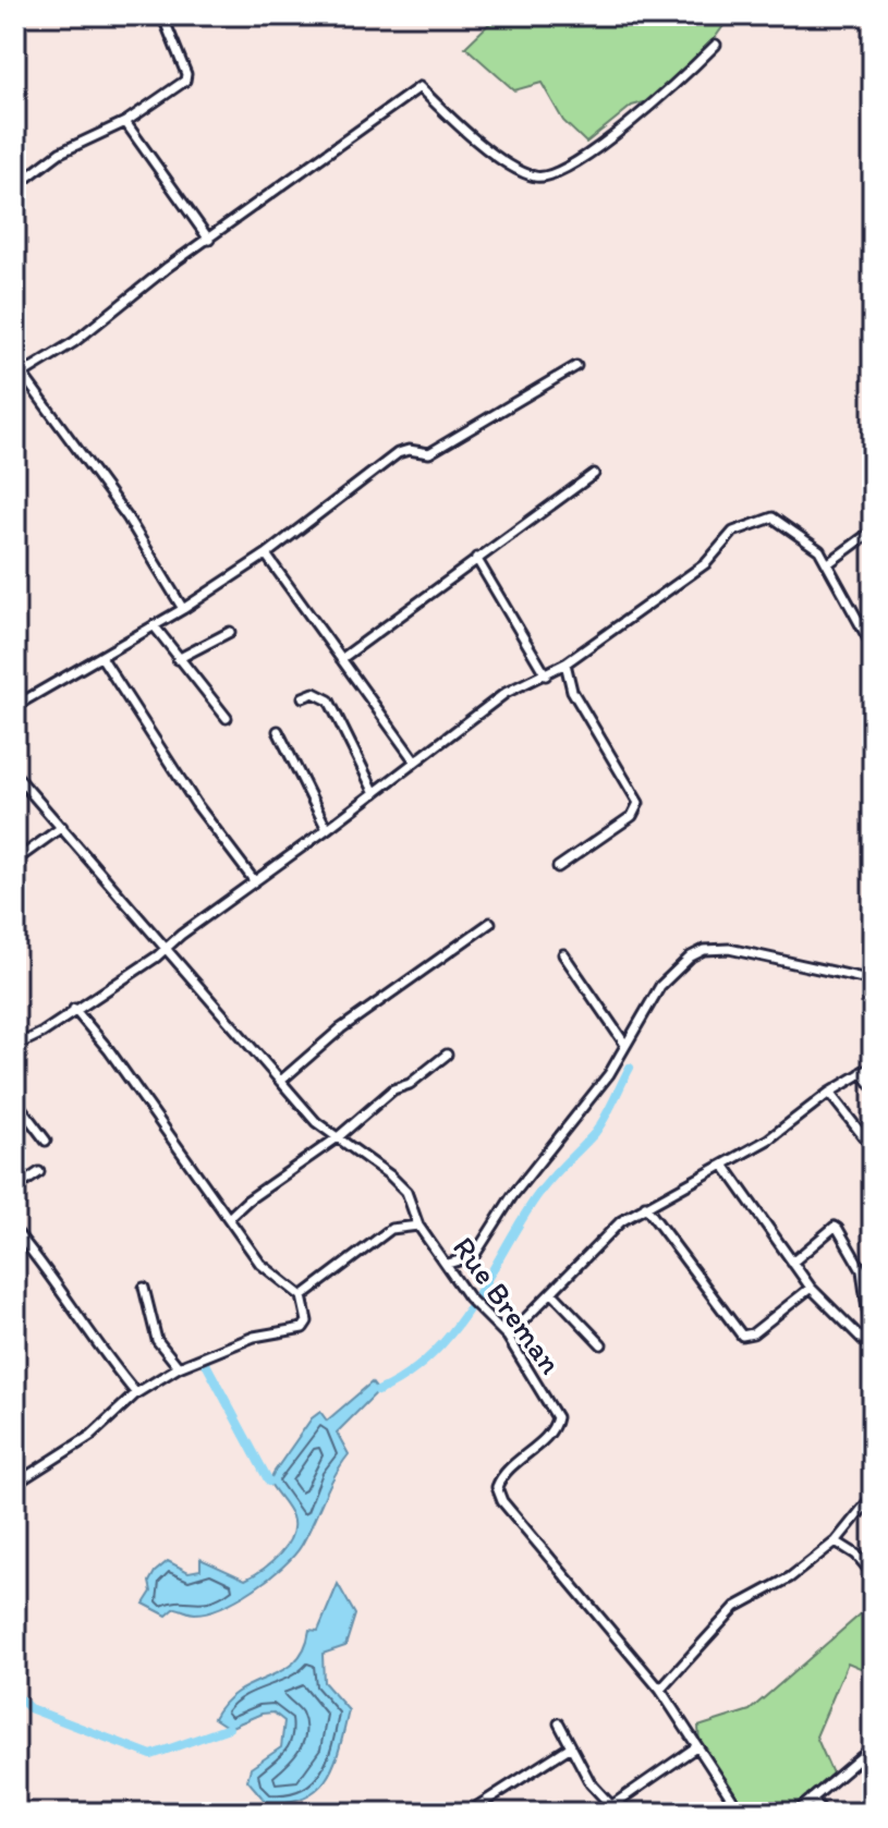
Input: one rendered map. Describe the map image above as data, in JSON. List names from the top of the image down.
{
  "streets": {
    "street": ["Rue Breman"]
  }
}
